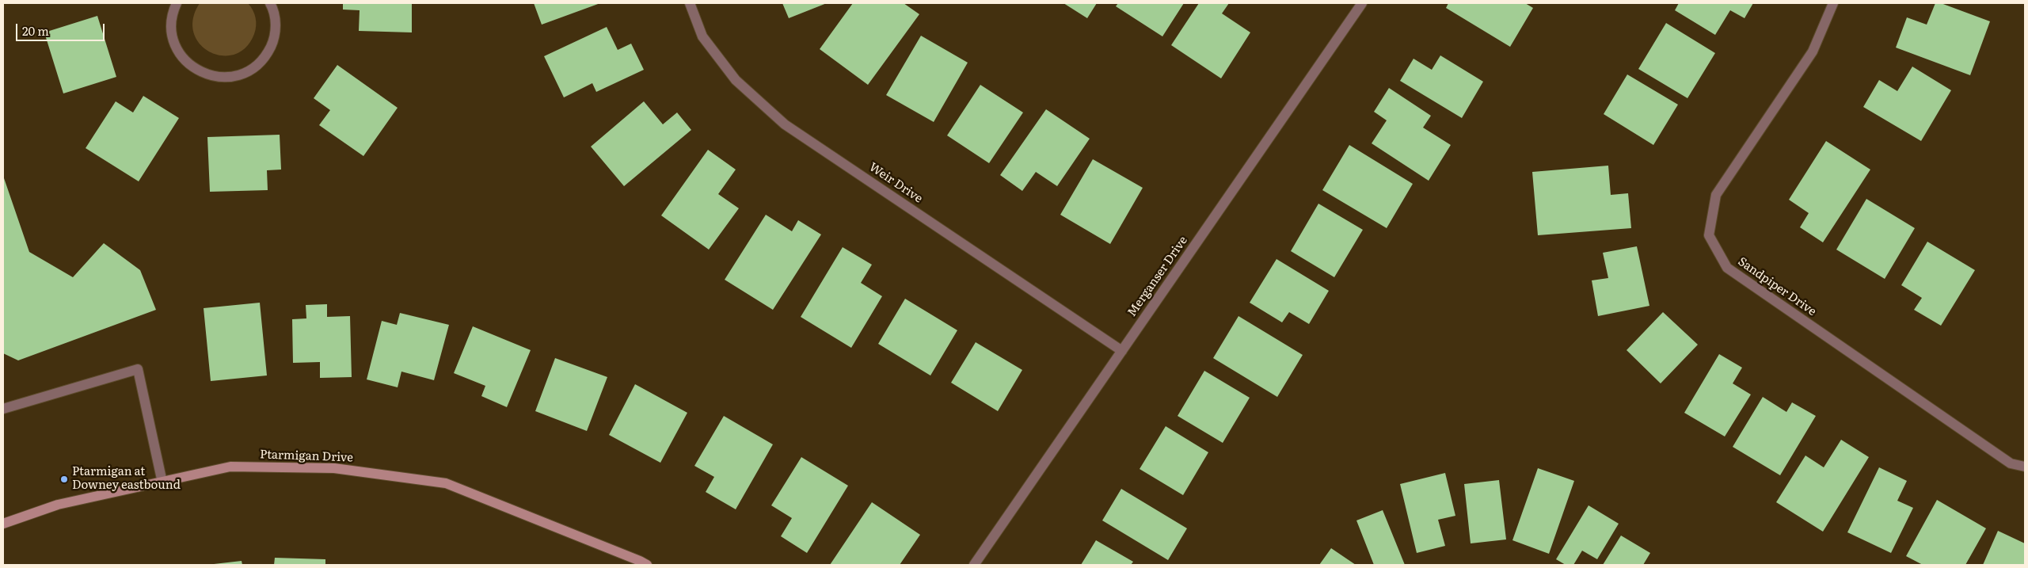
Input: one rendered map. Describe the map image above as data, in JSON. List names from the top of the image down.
{
  "streets": {
    "street": [
      "Weir Drive",
      "Merganser Drive",
      "Sandpiper Drive",
      "Ptarmigan Drive"
    ]
  },
  "crossings": [
    ["Weir Drive", "Merganser Drive"]
  ],
  "places": ["Ptarmigan at Downey eastbound"],
  "scale_bar": "20 m"
}
